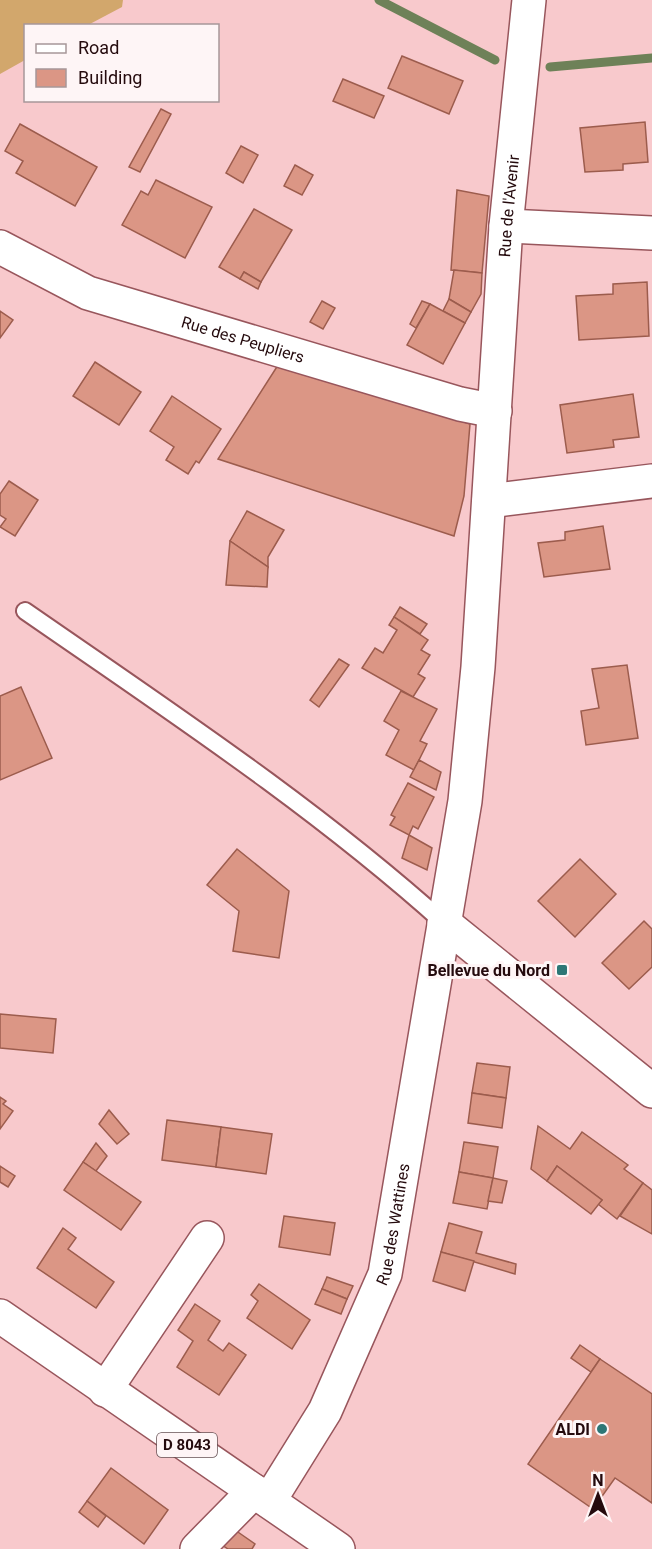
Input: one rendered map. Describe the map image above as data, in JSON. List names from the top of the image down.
{
  "streets": {
    "street": [
      "Rue de l'Avenir",
      "Rue des Peupliers",
      "Rue des Wattines",
      "D 8043"
    ]
  },
  "crossings": [
    ["Rue de l'Avenir", "Rue des Peupliers"],
    ["Rue de l'Avenir", "Rue des Wattines"],
    ["Rue des Wattines", "D 8043"]
  ],
  "places": {
    "transit": ["Bellevue du Nord"],
    "other": ["ALDI"]
  },
  "legend": ["Road", "Building"],
  "north": "top"
}
